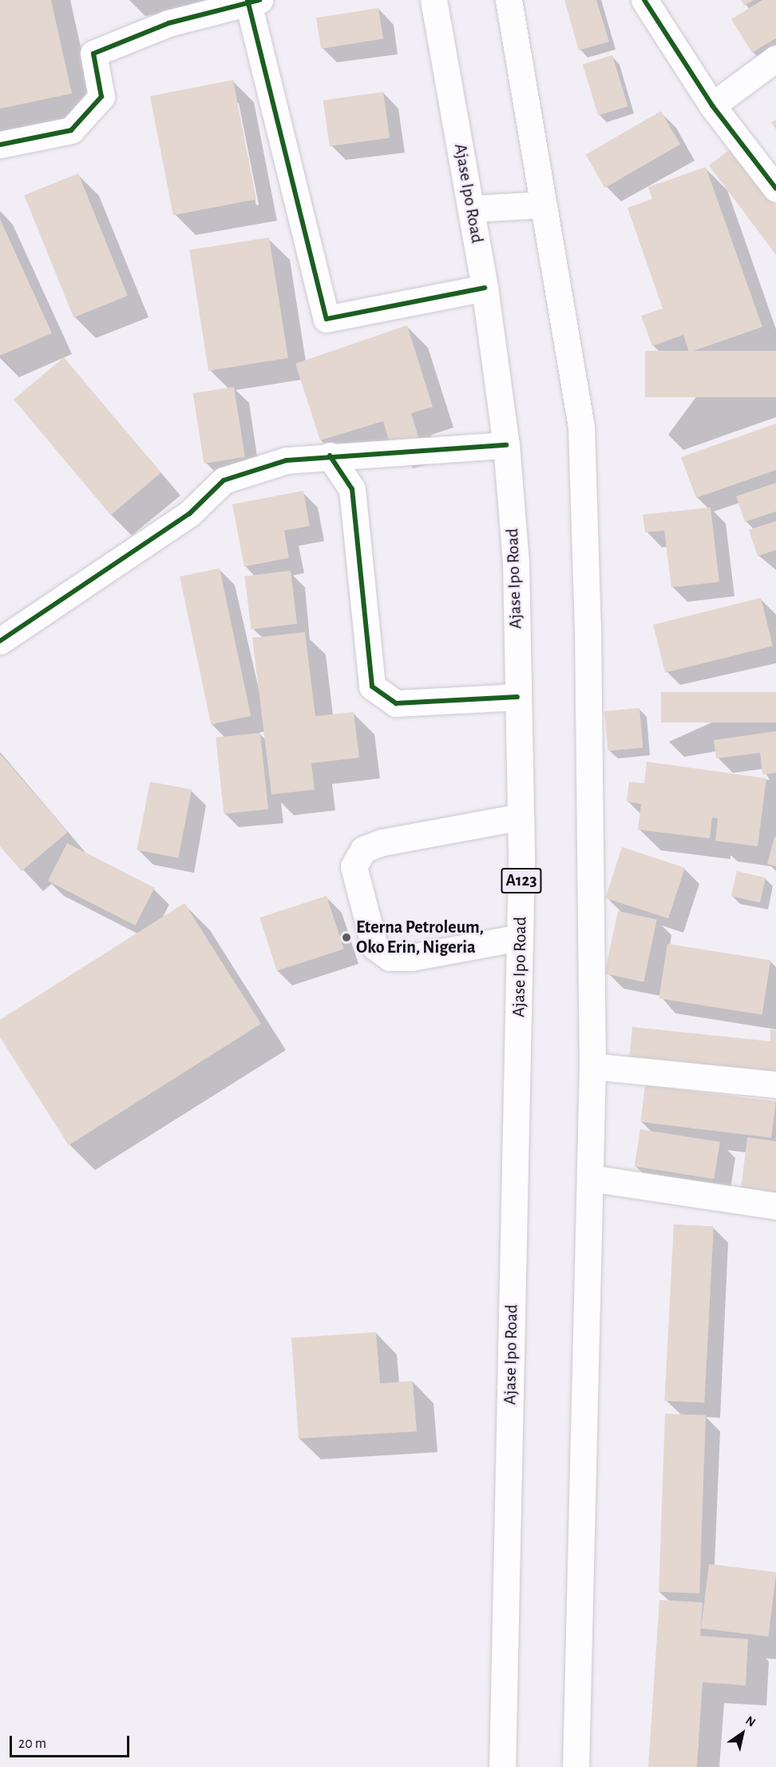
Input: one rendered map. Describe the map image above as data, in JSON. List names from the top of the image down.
{
  "streets": {
    "main road": ["Ajase Ipo Road", "A123"]
  },
  "places": ["Eterna Petroleum, Oko Erin, Nigeria"],
  "scale_bar": "20 m",
  "north": "top right"
}
